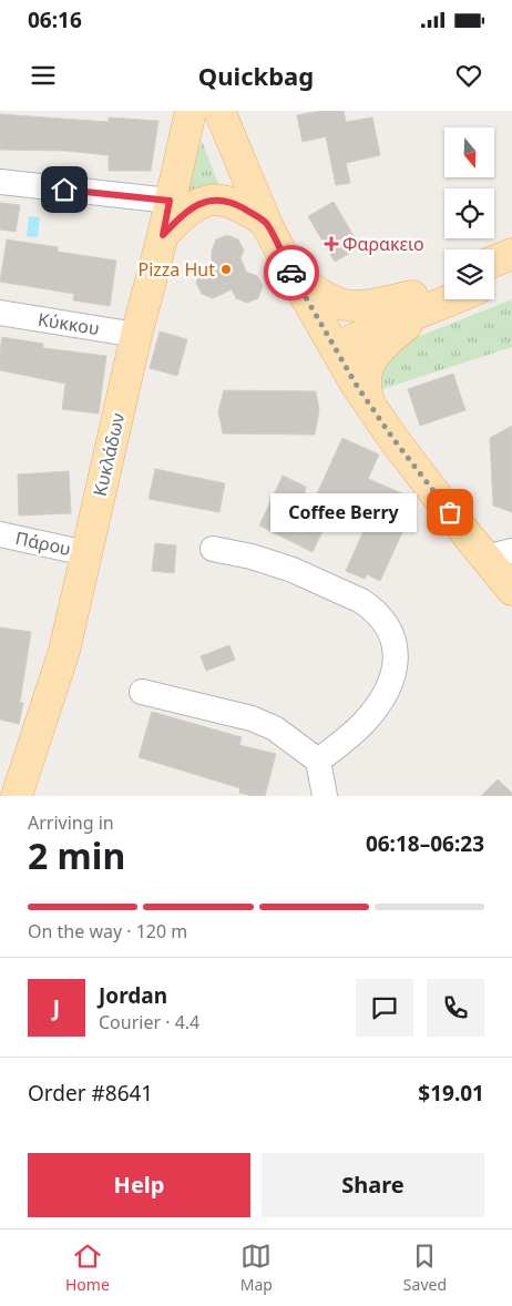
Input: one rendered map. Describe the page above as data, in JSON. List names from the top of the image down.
{
  "streets": {
    "main road": ["Κυκλάδων"],
    "street": ["Κύκκου", "Πάρου"]
  },
  "crossings": [
    ["Κύκκου", "Κυκλάδων"],
    ["Κυκλάδων", "Πάρου"]
  ],
  "places": {
    "health": ["Φαρακειο"],
    "other": ["Pizza Hut", "Coffee Berry"]
  },
  "north": "bottom",
  "page": {
    "status": "06:16",
    "header": "Quickbag",
    "bubble": "Coffee Berry",
    "heading": ["2 min", "Arriving in", "06:18–06:23"],
    "panel": [
      "Jordan",
      "Courier · 4.4",
      "Order #8641",
      "$19.01"
    ],
    "bar": "On the way · 120 m",
    "round": "J",
    "buttons": ["Help", "Share"],
    "tabs": ["Home", "Map", "Saved"]
  }
}
